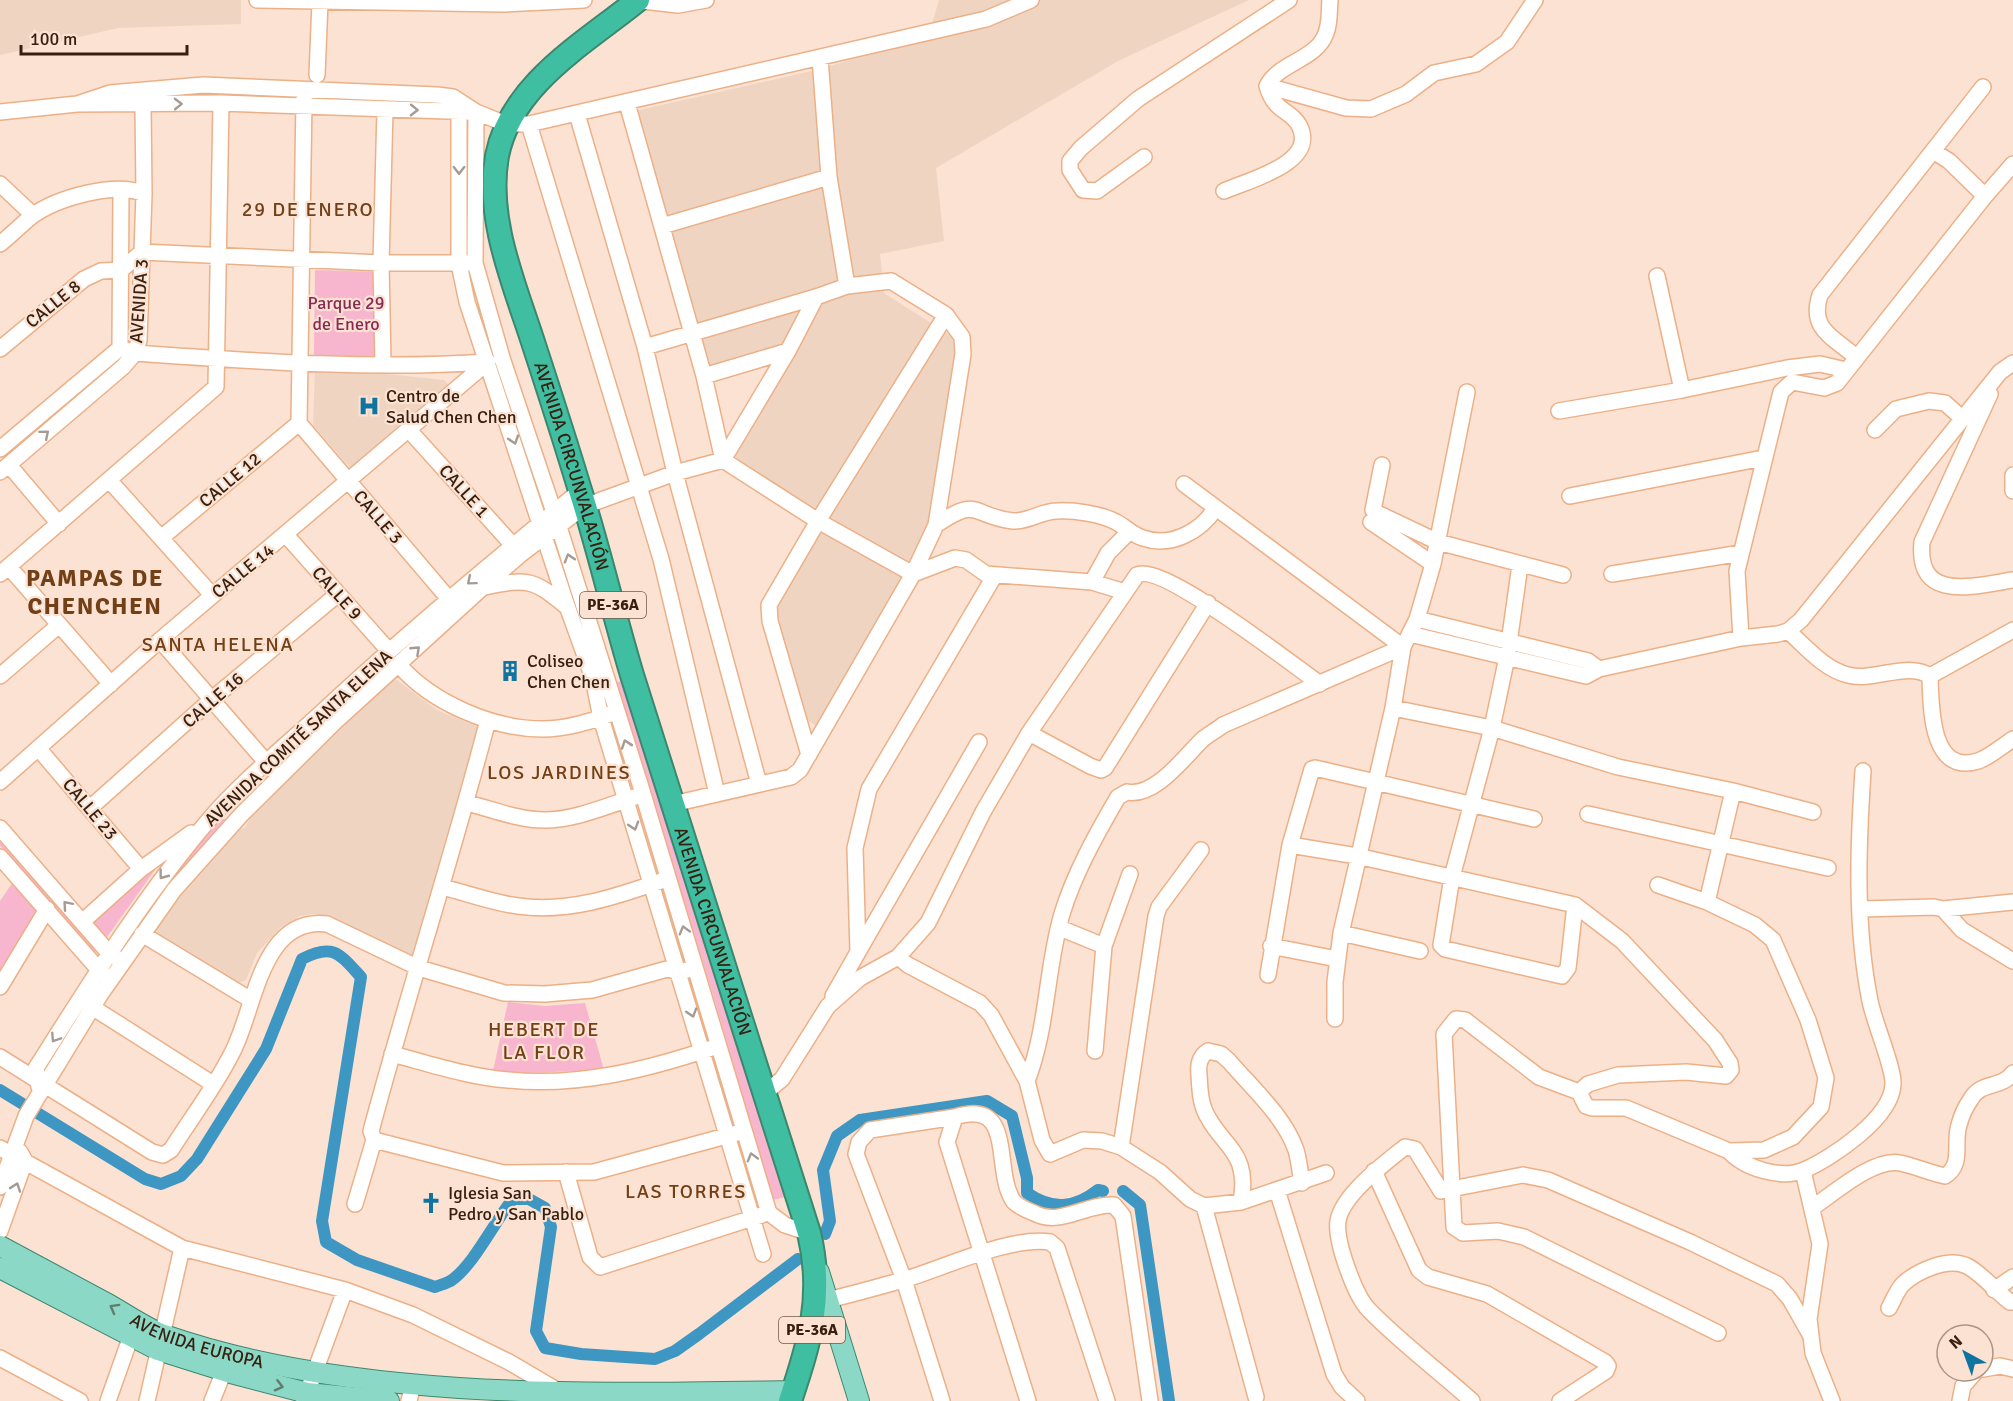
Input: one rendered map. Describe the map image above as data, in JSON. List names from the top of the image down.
{
  "streets": {
    "highway": ["AVENIDA CIRCUNVALACIÓN", "PE-36A"],
    "main road": ["AVENIDA EUROPA"],
    "street": [
      "AVENIDA 3",
      "CALLE 8",
      "CALLE 12",
      "CALLE 1",
      "CALLE 3",
      "CALLE 14",
      "CALLE 9",
      "CALLE 16",
      "AVENIDA COMITÉ SANTA ELENA",
      "CALLE 23"
    ]
  },
  "crossings": [
    ["AVENIDA 3", "CALLE 8"],
    ["AVENIDA CIRCUNVALACIÓN", "AVENIDA COMITÉ SANTA ELENA"],
    ["AVENIDA CIRCUNVALACIÓN", "AVENIDA EUROPA"],
    ["CALLE 12", "CALLE 3"],
    ["CALLE 1", "CALLE 14"],
    ["CALLE 1", "AVENIDA COMITÉ SANTA ELENA"],
    ["CALLE 3", "CALLE 14"],
    ["CALLE 3", "AVENIDA COMITÉ SANTA ELENA"],
    ["CALLE 14", "CALLE 9"],
    ["CALLE 14", "CALLE 23"],
    ["CALLE 9", "CALLE 16"],
    ["CALLE 9", "AVENIDA COMITÉ SANTA ELENA"],
    ["CALLE 16", "CALLE 23"]
  ],
  "districts": [
    "29 DE ENERO",
    "PAMPAS DE CHENCHEN",
    "SANTA HELENA",
    "LOS JARDINES",
    "HEBERT DE LA FLOR",
    "LAS TORRES"
  ],
  "parks": ["Parque 29 de Enero"],
  "places": {
    "hospital": ["Centro de Salud Chen Chen"],
    "building": ["Coliseo Chen Chen"],
    "church": ["Iglesia San Pedro y San Pablo"]
  },
  "scale_bar": "100 m",
  "north": "top left"
}
